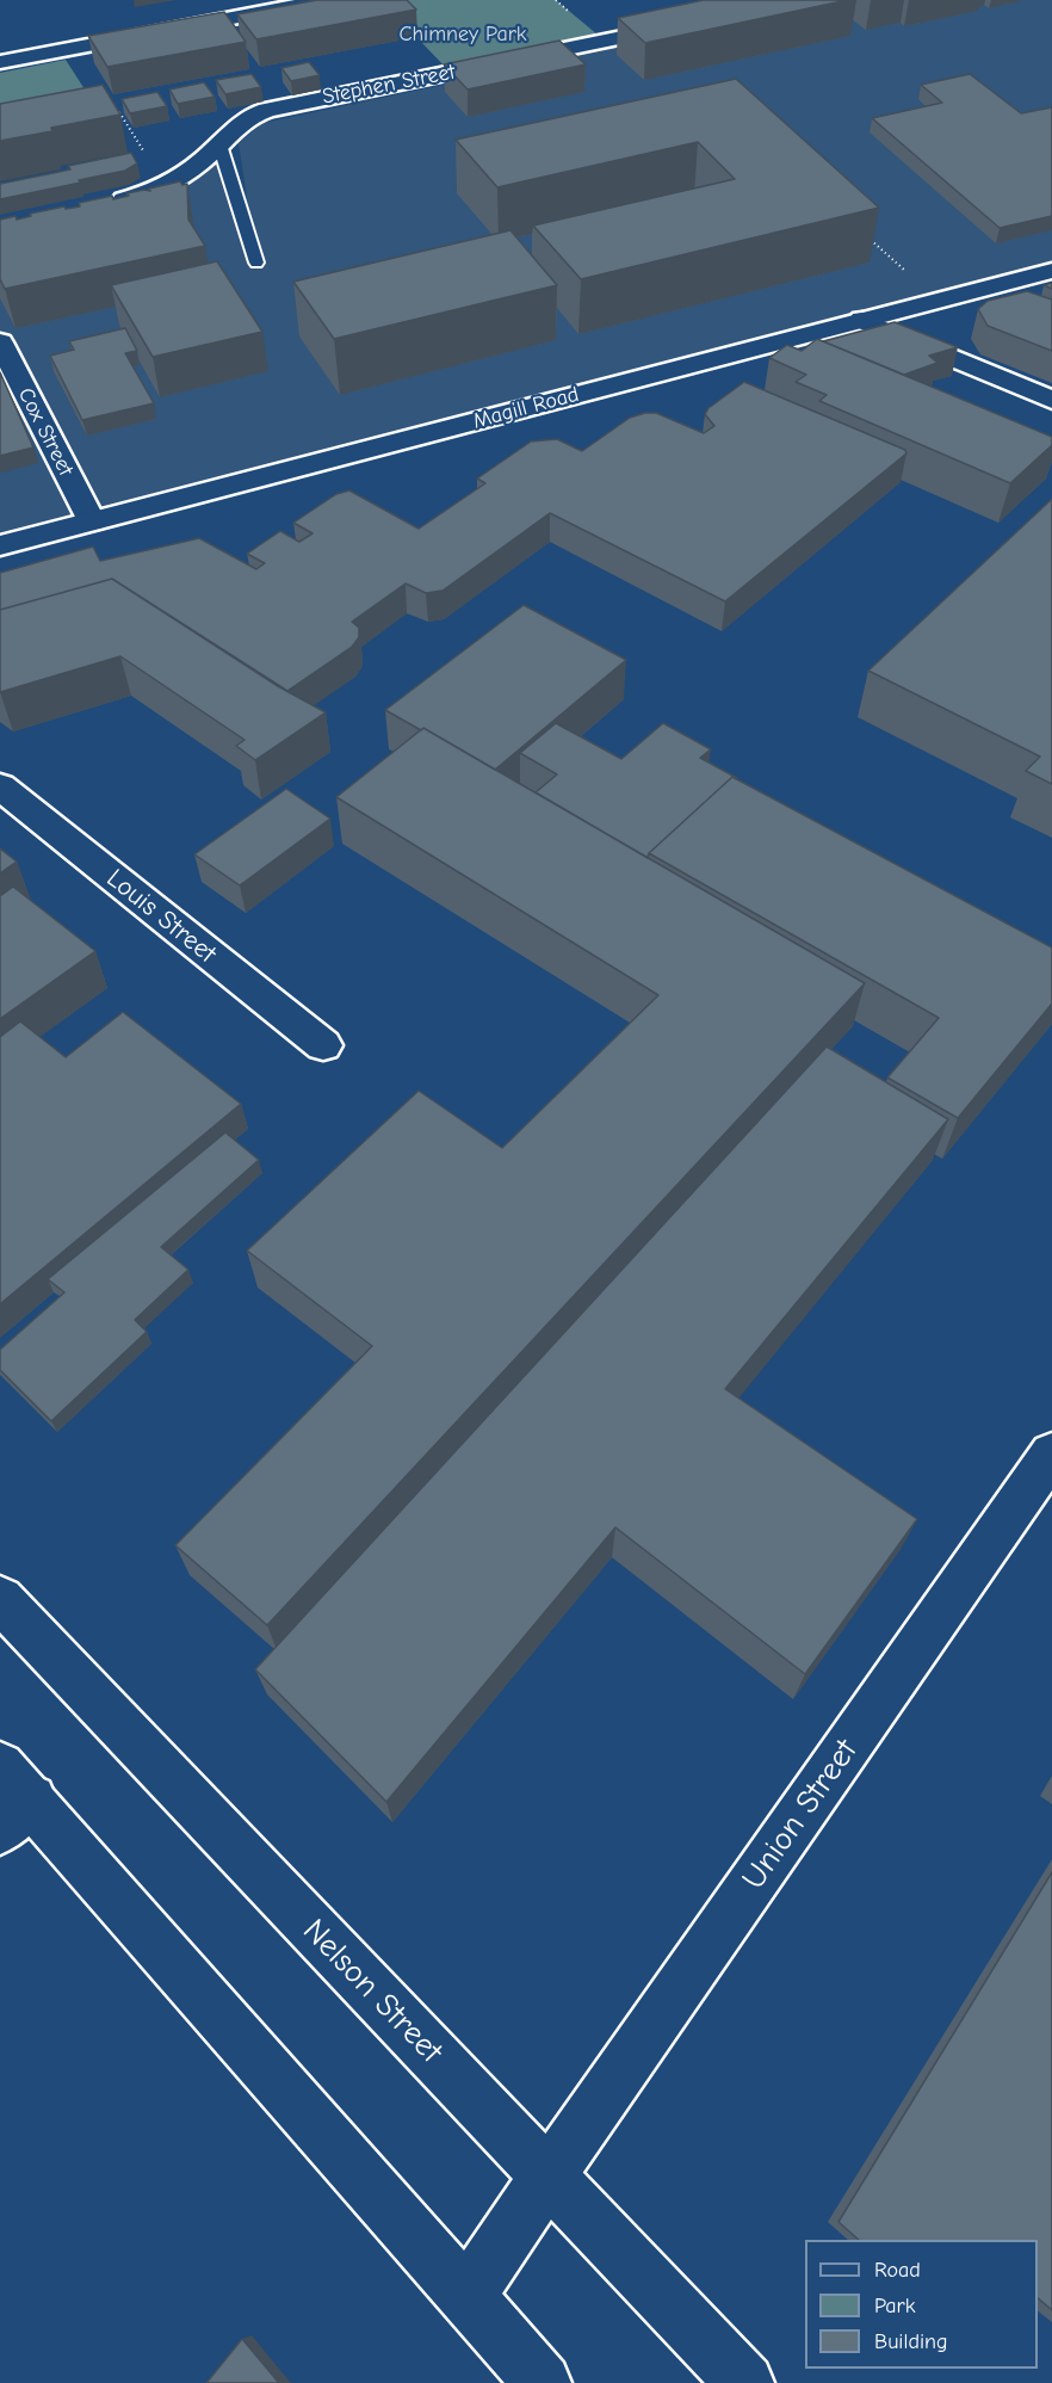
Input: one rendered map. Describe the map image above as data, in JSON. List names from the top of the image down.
{
  "streets": {
    "street": [
      "Stephen Street",
      "Magill Road",
      "Cox Street",
      "Louis Street",
      "Union Street",
      "Nelson Street"
    ]
  },
  "crossings": [
    ["Magill Road", "Cox Street"],
    ["Union Street", "Nelson Street"]
  ],
  "parks": ["Chimney Park"],
  "legend": ["Road", "Park", "Building"]
}
